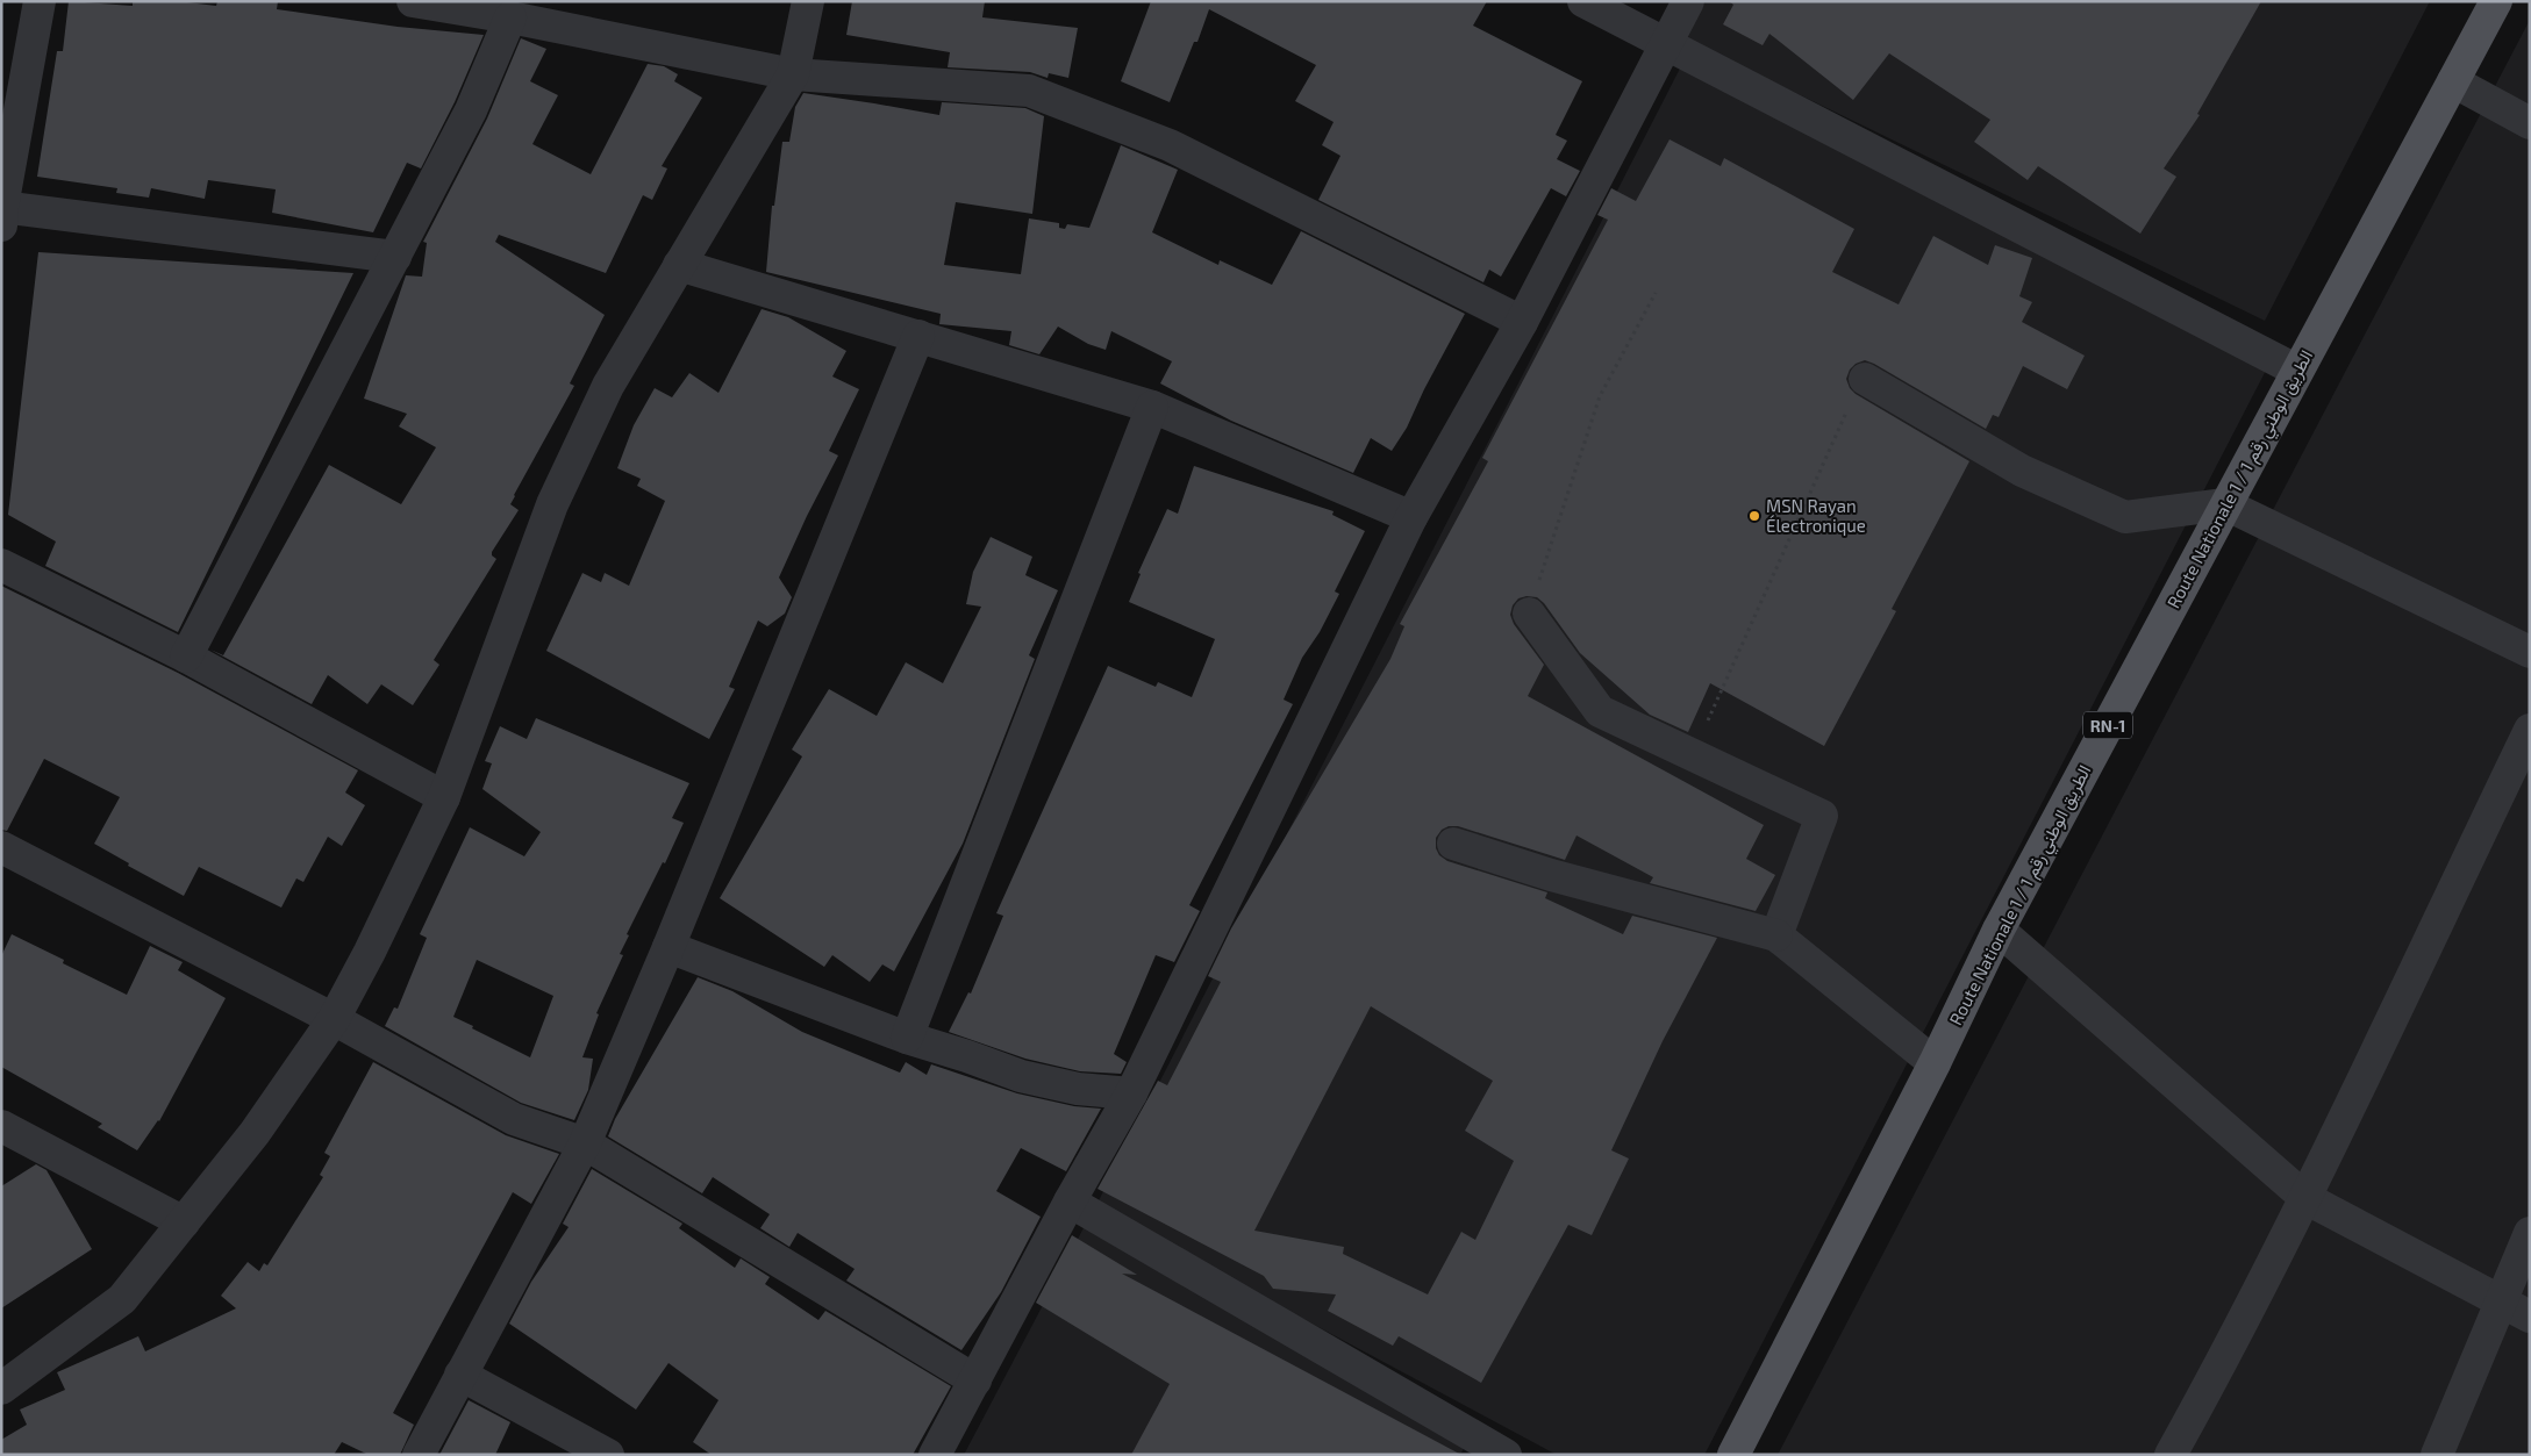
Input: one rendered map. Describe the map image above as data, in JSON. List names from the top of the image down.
{
  "streets": {
    "main road": ["Route Nationale 1 / الطريق الوطني رقم 1", "RN-1"]
  },
  "places": ["MSN Rayan Électronique"]
}
